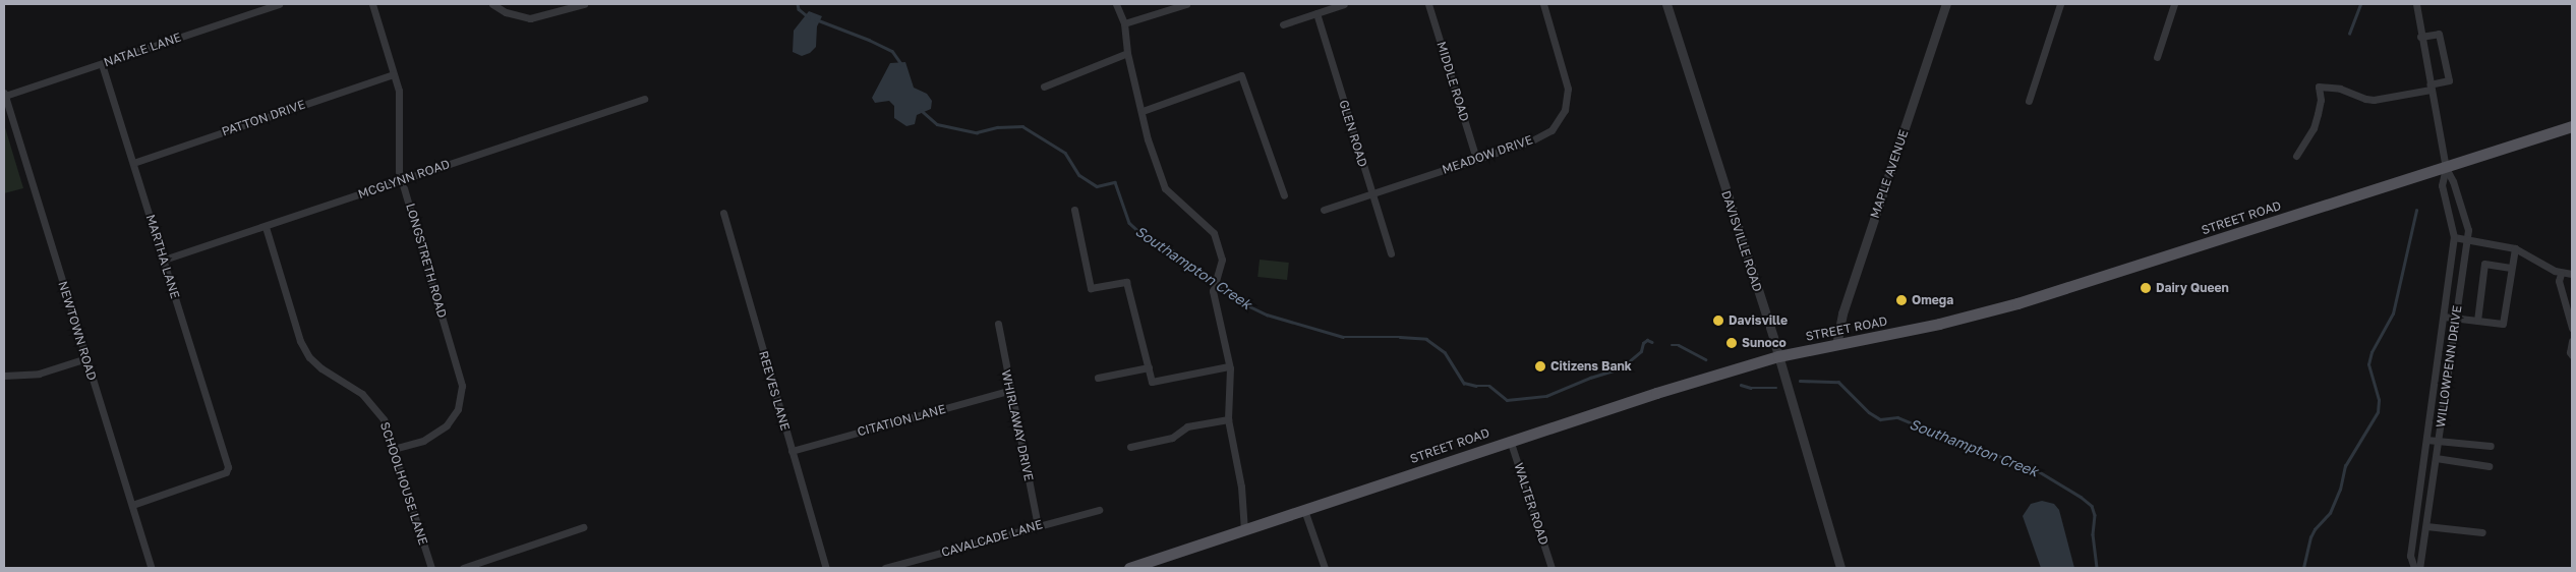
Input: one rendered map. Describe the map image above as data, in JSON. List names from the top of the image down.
{
  "streets": {
    "main road": ["STREET ROAD"],
    "street": [
      "NATALE LANE",
      "MIDDLE ROAD",
      "PATTON DRIVE",
      "GLEN ROAD",
      "MEADOW DRIVE",
      "MAPLE AVENUE",
      "MCGLYNN ROAD",
      "DAVISVILLE ROAD",
      "MARTHA LANE",
      "LONGSTRETH ROAD",
      "NEWTOWN ROAD",
      "WILLOWPENN DRIVE",
      "REEVES LANE",
      "CITATION LANE",
      "WHIRLAWAY DRIVE",
      "SCHOOLHOUSE LANE",
      "WALTER ROAD",
      "CAVALCADE LANE"
    ]
  },
  "crossings": [
    ["NATALE LANE", "MARTHA LANE"],
    ["NATALE LANE", "NEWTOWN ROAD"],
    ["MIDDLE ROAD", "MEADOW DRIVE"],
    ["PATTON DRIVE", "MARTHA LANE"],
    ["PATTON DRIVE", "LONGSTRETH ROAD"],
    ["GLEN ROAD", "MEADOW DRIVE"],
    ["MAPLE AVENUE", "STREET ROAD"],
    ["MCGLYNN ROAD", "MARTHA LANE"],
    ["MCGLYNN ROAD", "LONGSTRETH ROAD"],
    ["MCGLYNN ROAD", "SCHOOLHOUSE LANE"],
    ["STREET ROAD", "DAVISVILLE ROAD"],
    ["STREET ROAD", "WILLOWPENN DRIVE"],
    ["STREET ROAD", "WALTER ROAD"],
    ["MARTHA LANE", "NEWTOWN ROAD"],
    ["LONGSTRETH ROAD", "SCHOOLHOUSE LANE"],
    ["REEVES LANE", "CITATION LANE"],
    ["CITATION LANE", "WHIRLAWAY DRIVE"],
    ["WHIRLAWAY DRIVE", "CAVALCADE LANE"]
  ],
  "water": ["Southampton Creek"],
  "places": [
    "Dairy Queen",
    "Omega",
    "Davisville",
    "Sunoco",
    "Citizens Bank"
  ]
}
